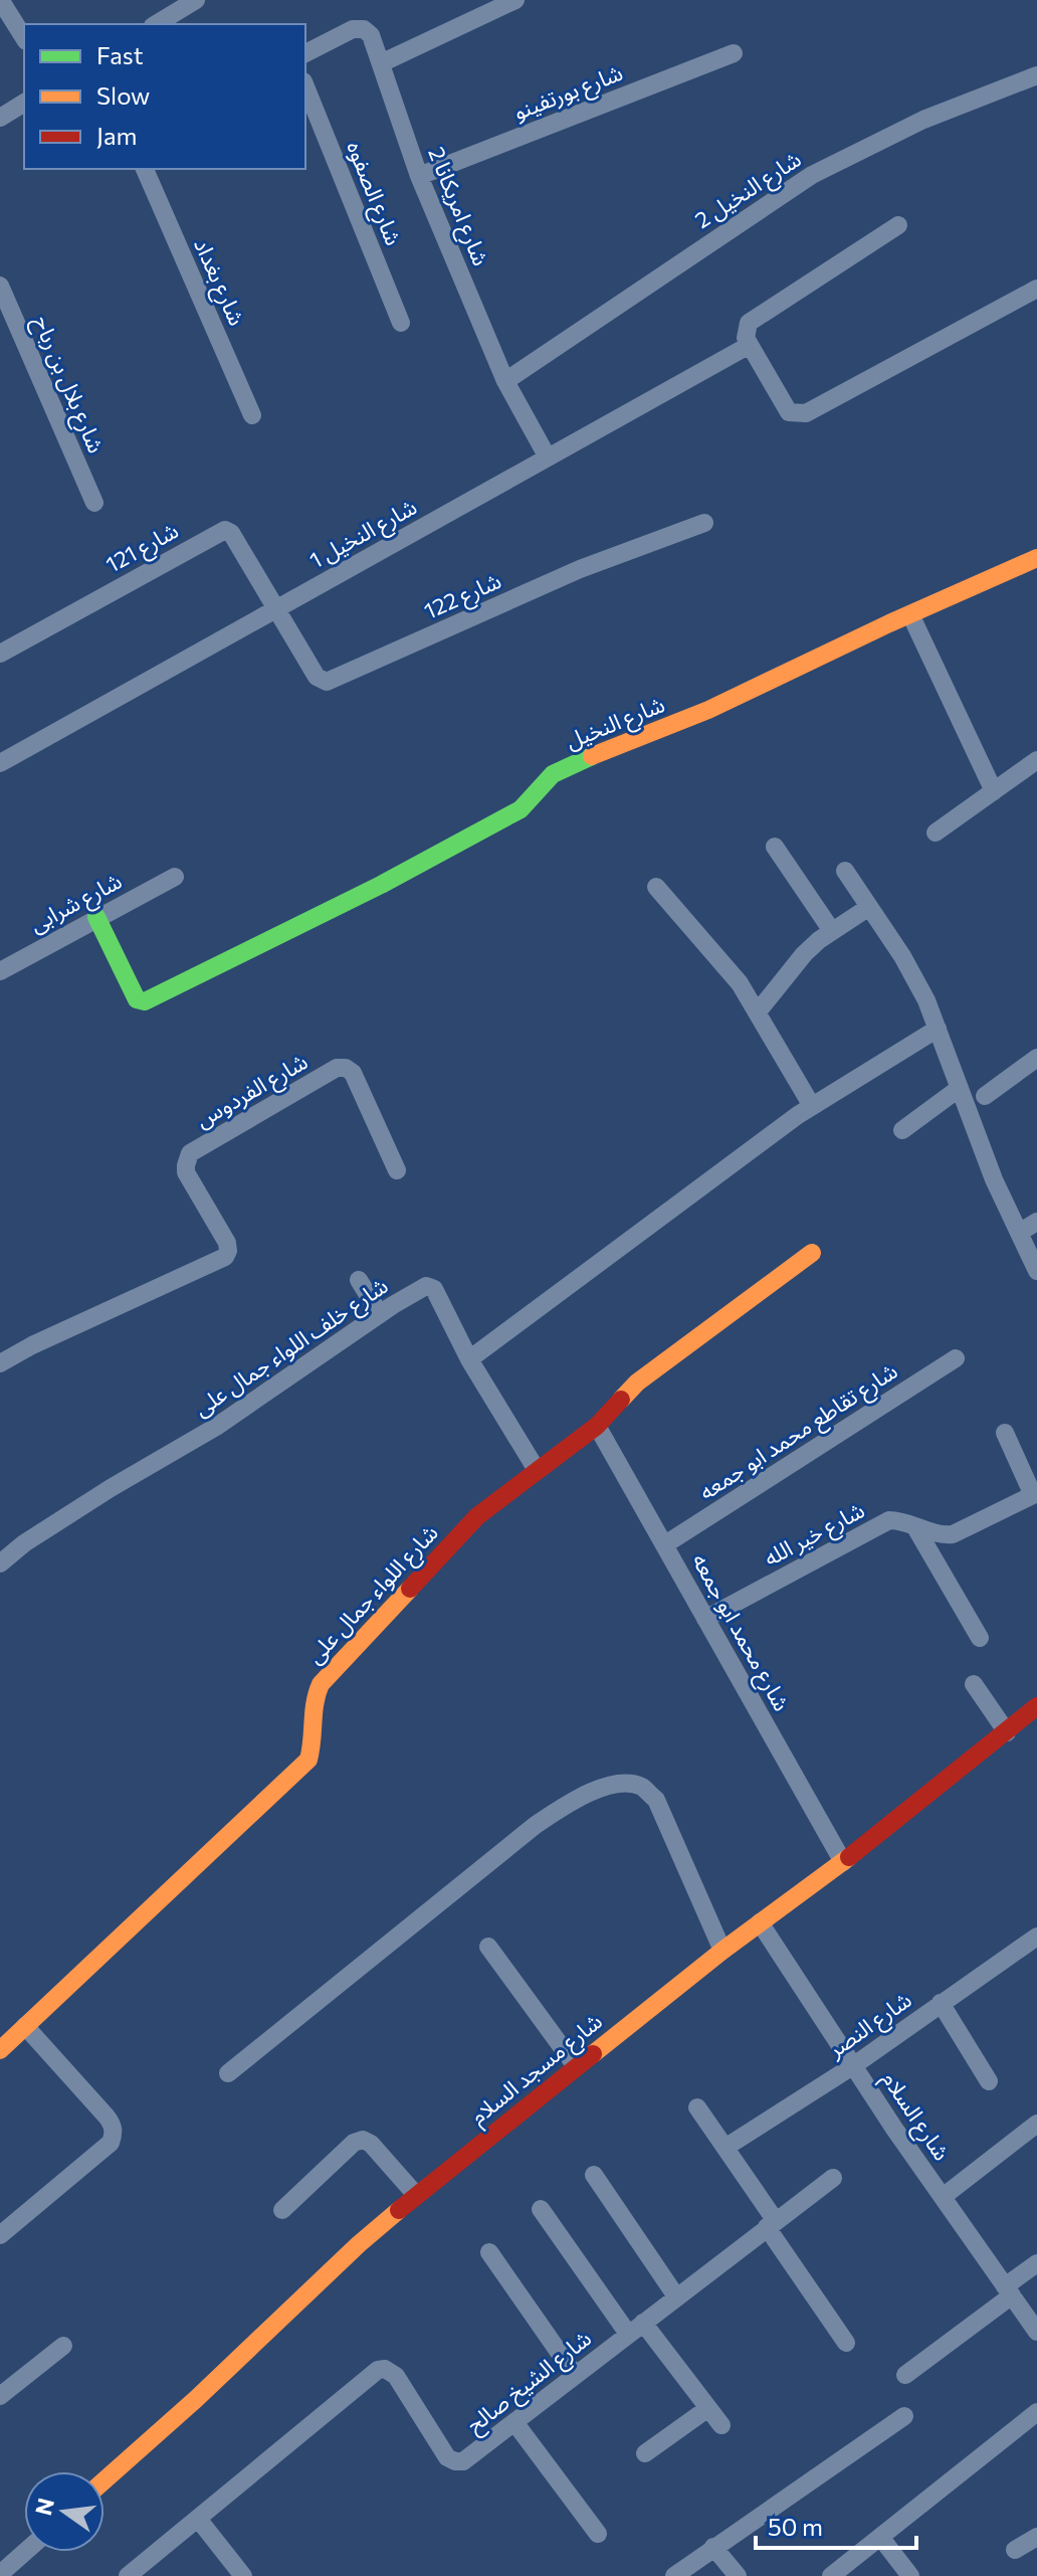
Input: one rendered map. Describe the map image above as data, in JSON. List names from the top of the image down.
{
  "streets": {
    "street": [
      "شارع بورتفينو",
      "شارع النخيل 2",
      "شارع الصفوه",
      "شارع امريكانا 2",
      "شارع بغداد",
      "شارع بلال بن رباح",
      "شارع النخيل 1",
      "شارع 121",
      "شارع 122",
      "شارع النخيل",
      "شارع شرابى",
      "شارع الفردوس",
      "شارع خلف اللواء جمال على",
      "شارع تقاطع محمد ابو جمعه",
      "شارع خير الله",
      "شارع اللواء جمال على",
      "شارع محمد ابو جمعه",
      "شارع النصر",
      "شارع مسجد السلام",
      "شارع السلام",
      "شارع الشيخ صالح"
    ]
  },
  "crossings": [
    ["شارع بورتفينو", "شارع امريكانا 2"],
    ["شارع النخيل 2", "شارع امريكانا 2"],
    ["شارع امريكانا 2", "شارع النخيل 1"],
    ["شارع النخيل 1", "شارع 121"],
    ["شارع النخيل 1", "شارع 122"],
    ["شارع 121", "شارع 122"],
    ["شارع النخيل", "شارع شرابى"],
    ["شارع خلف اللواء جمال على", "شارع اللواء جمال على"],
    ["شارع تقاطع محمد ابو جمعه", "شارع محمد ابو جمعه"],
    ["شارع خير الله", "شارع محمد ابو جمعه"],
    ["شارع اللواء جمال على", "شارع محمد ابو جمعه"],
    ["شارع محمد ابو جمعه", "شارع مسجد السلام"],
    ["شارع النصر", "شارع السلام"],
    ["شارع مسجد السلام", "شارع السلام"]
  ],
  "legend": ["Fast", "Slow", "Jam"],
  "scale_bar": "50 m",
  "north": "left"
}
